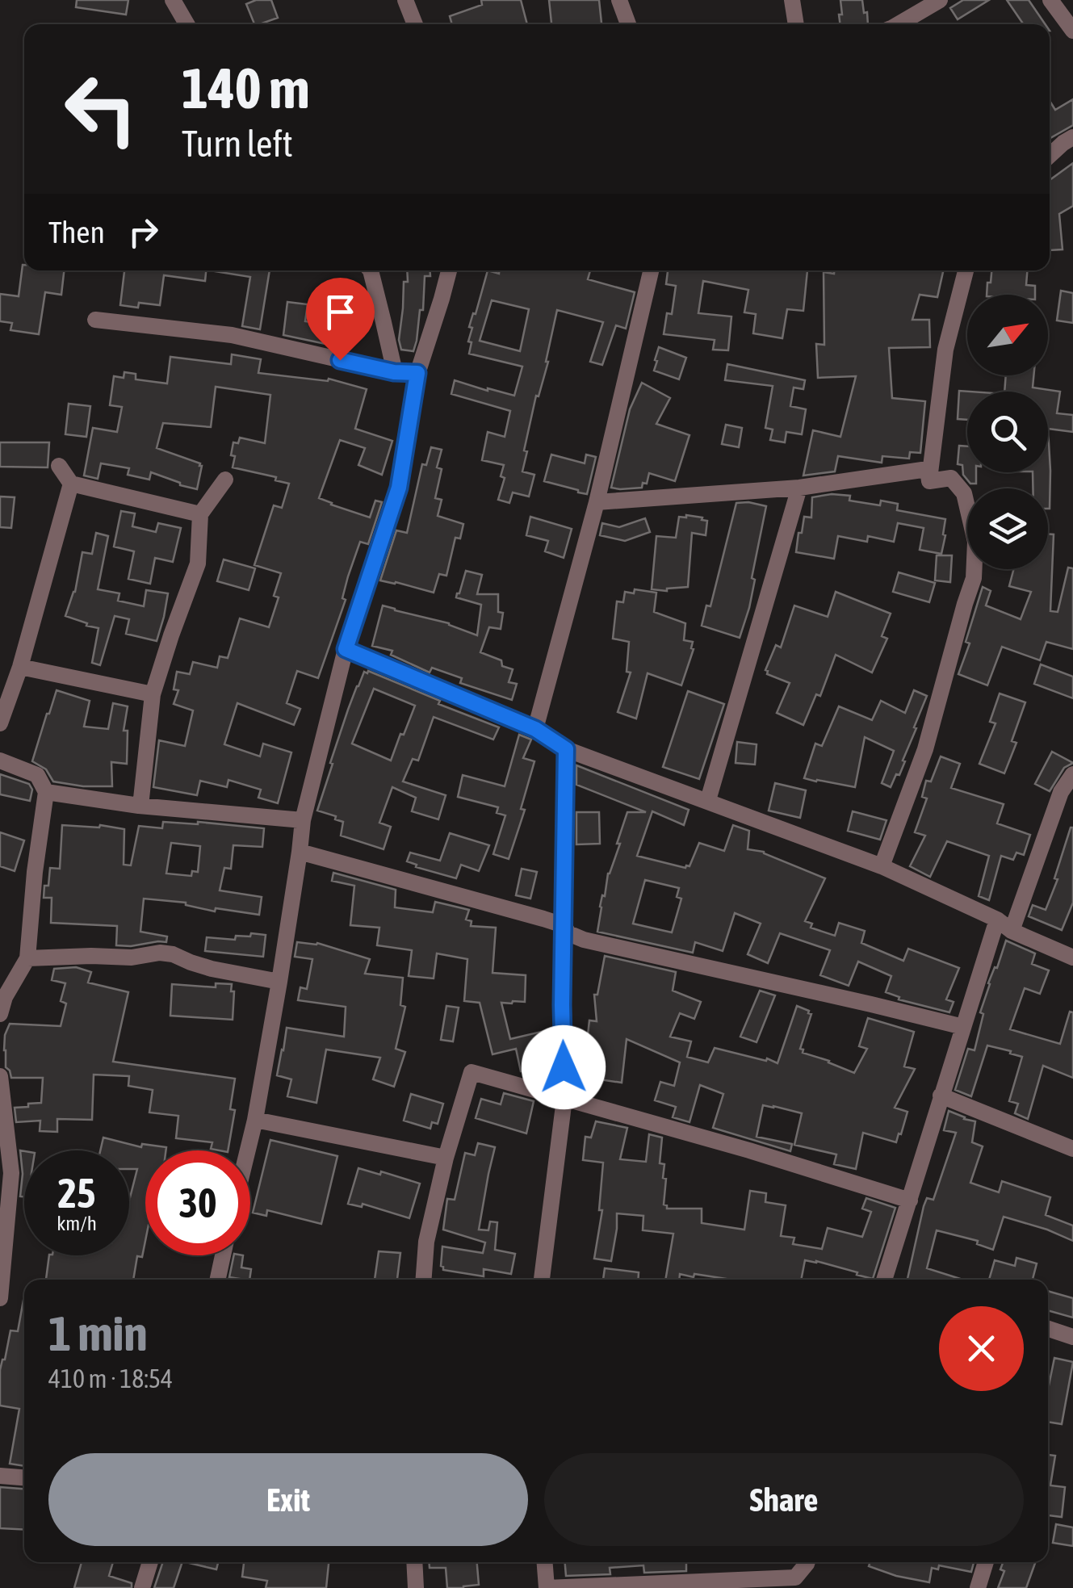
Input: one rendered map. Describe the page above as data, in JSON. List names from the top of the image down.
{
  "north": "top right",
  "page": {
    "turn": ["140 m", "Turn left"],
    "then": "Then",
    "speed": "25 km/h",
    "limit": "30",
    "heading": ["1 min", "410 m · 18:54"],
    "buttons": ["Exit", "Share"]
  }
}
